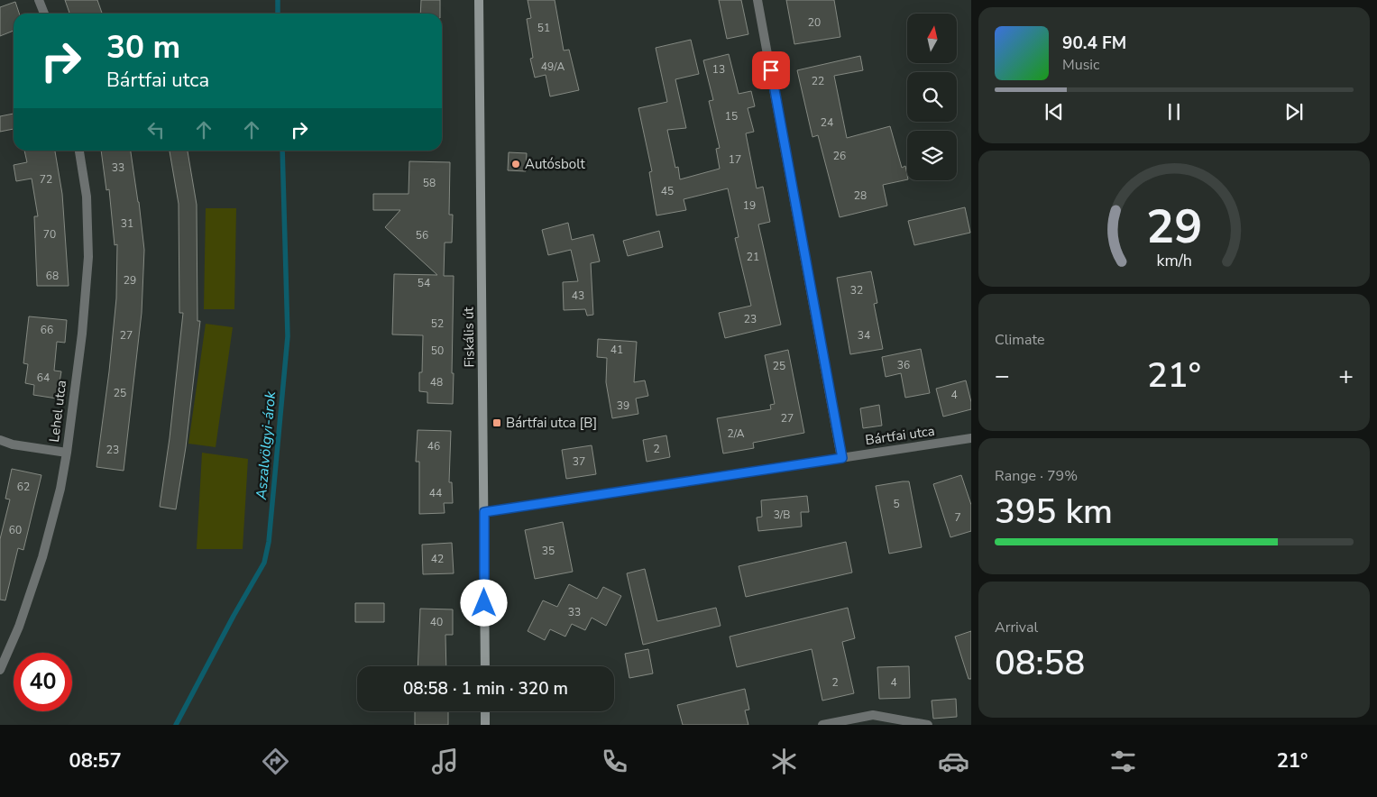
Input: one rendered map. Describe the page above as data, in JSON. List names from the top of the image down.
{
  "streets": {
    "street": ["Fiskális út", "Lehel utca", "Bártfai utca"]
  },
  "crossings": [
    ["Fiskális út", "Bártfai utca"]
  ],
  "water": ["Aszalvölgyi-árok"],
  "places": {
    "other": ["Autósbolt"],
    "transit": ["Bártfai utca [B]"]
  },
  "house_numbers": [
    "20",
    "51",
    "49/A",
    "13",
    "22",
    "15",
    "24",
    "26",
    "17",
    "33",
    "72",
    "58",
    "45",
    "28",
    "19",
    "31",
    "70",
    "56",
    "21",
    "68",
    "29",
    "54",
    "32",
    "43",
    "23",
    "52",
    "66",
    "27",
    "34",
    "41",
    "50",
    "36",
    "25",
    "64",
    "48",
    "25",
    "4",
    "39",
    "27",
    "2/A",
    "46",
    "2",
    "23",
    "37",
    "62",
    "44",
    "5",
    "3/B",
    "7",
    "60",
    "35",
    "42",
    "33",
    "40",
    "2",
    "4"
  ],
  "north": "top",
  "page": {
    "turn": ["30 m", "Bártfai utca"],
    "song": ["90.4 FM", "Music"],
    "tile": [
      "Climate",
      ["Range · 79%", "395 km"],
      ["Arrival", "08:58"]
    ],
    "heat": ["−", "21°", "+"],
    "limit": "40",
    "trip": "08:58 · 1 min · 320 m",
    "tabs": ["08:57", "21°"],
    "gauge": ["29", "km/h"]
  }
}
